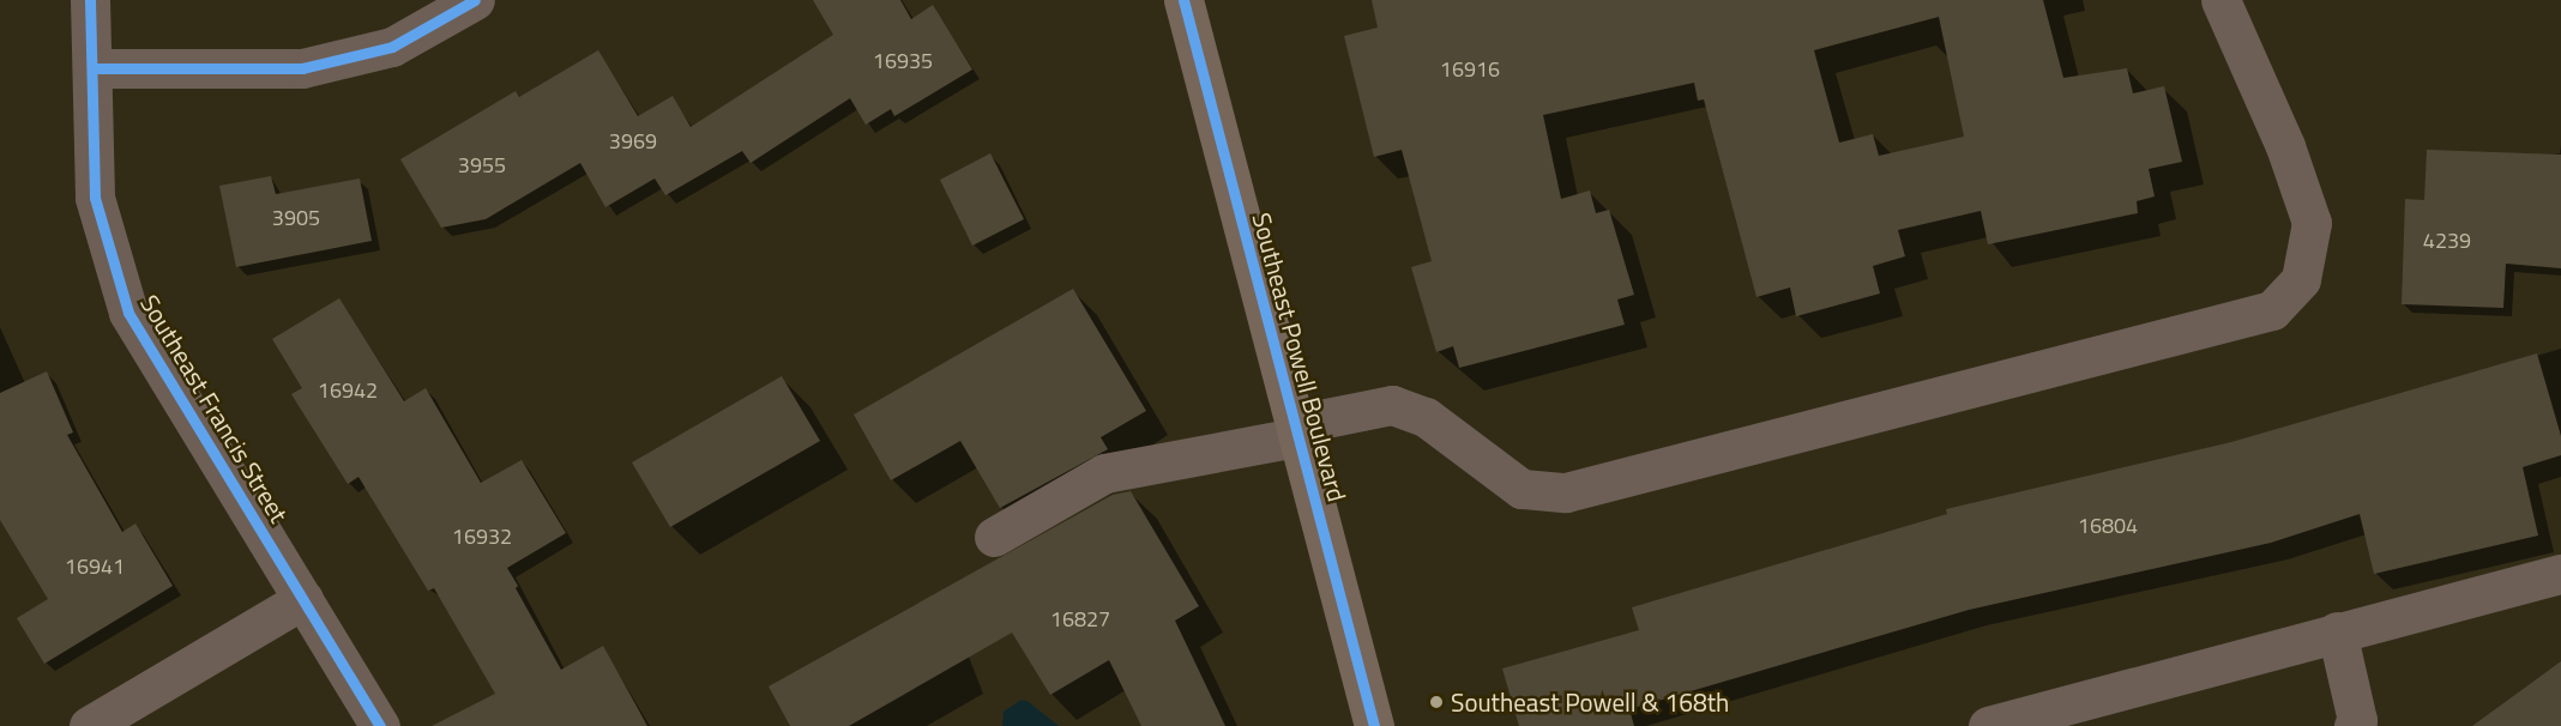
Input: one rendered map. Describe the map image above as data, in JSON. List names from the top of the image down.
{
  "streets": {
    "main road": ["Southeast Powell Boulevard"],
    "street": ["Southeast Francis Street"]
  },
  "places": ["Southeast Powell & 168th"],
  "house_numbers": [
    "16935",
    "16916",
    "3969",
    "3955",
    "3905",
    "4239",
    "16942",
    "16804",
    "16932",
    "16941",
    "16827"
  ]
}
